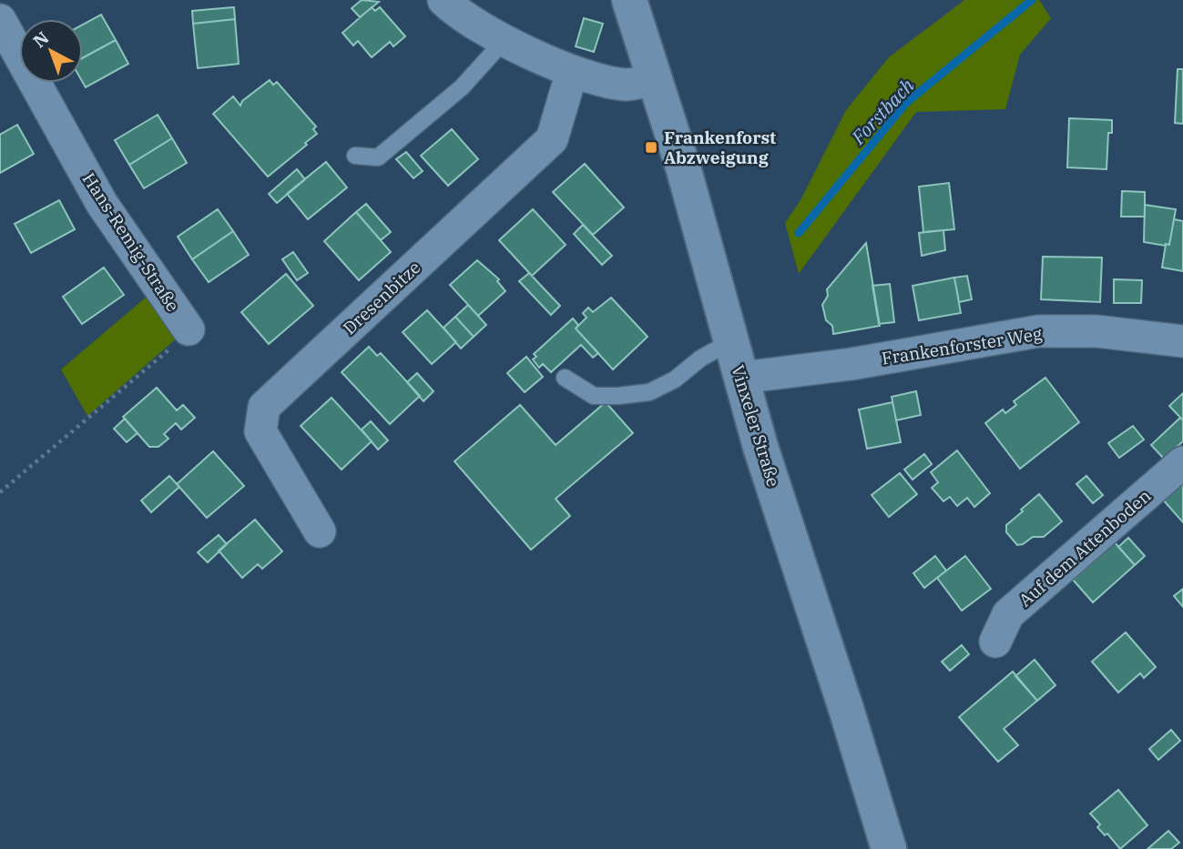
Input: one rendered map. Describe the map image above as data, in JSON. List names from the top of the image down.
{
  "streets": {
    "main road": ["Vinxeler Straße"],
    "street": [
      "Hans-Remig-Straße",
      "Dresenbitze",
      "Frankenforster Weg",
      "Auf dem Attenboden"
    ]
  },
  "crossings": [
    ["Frankenforster Weg", "Vinxeler Straße"]
  ],
  "water": ["Forstbach"],
  "places": {
    "transit": ["Frankenforst Abzweigung"]
  },
  "north": "top left"
}
